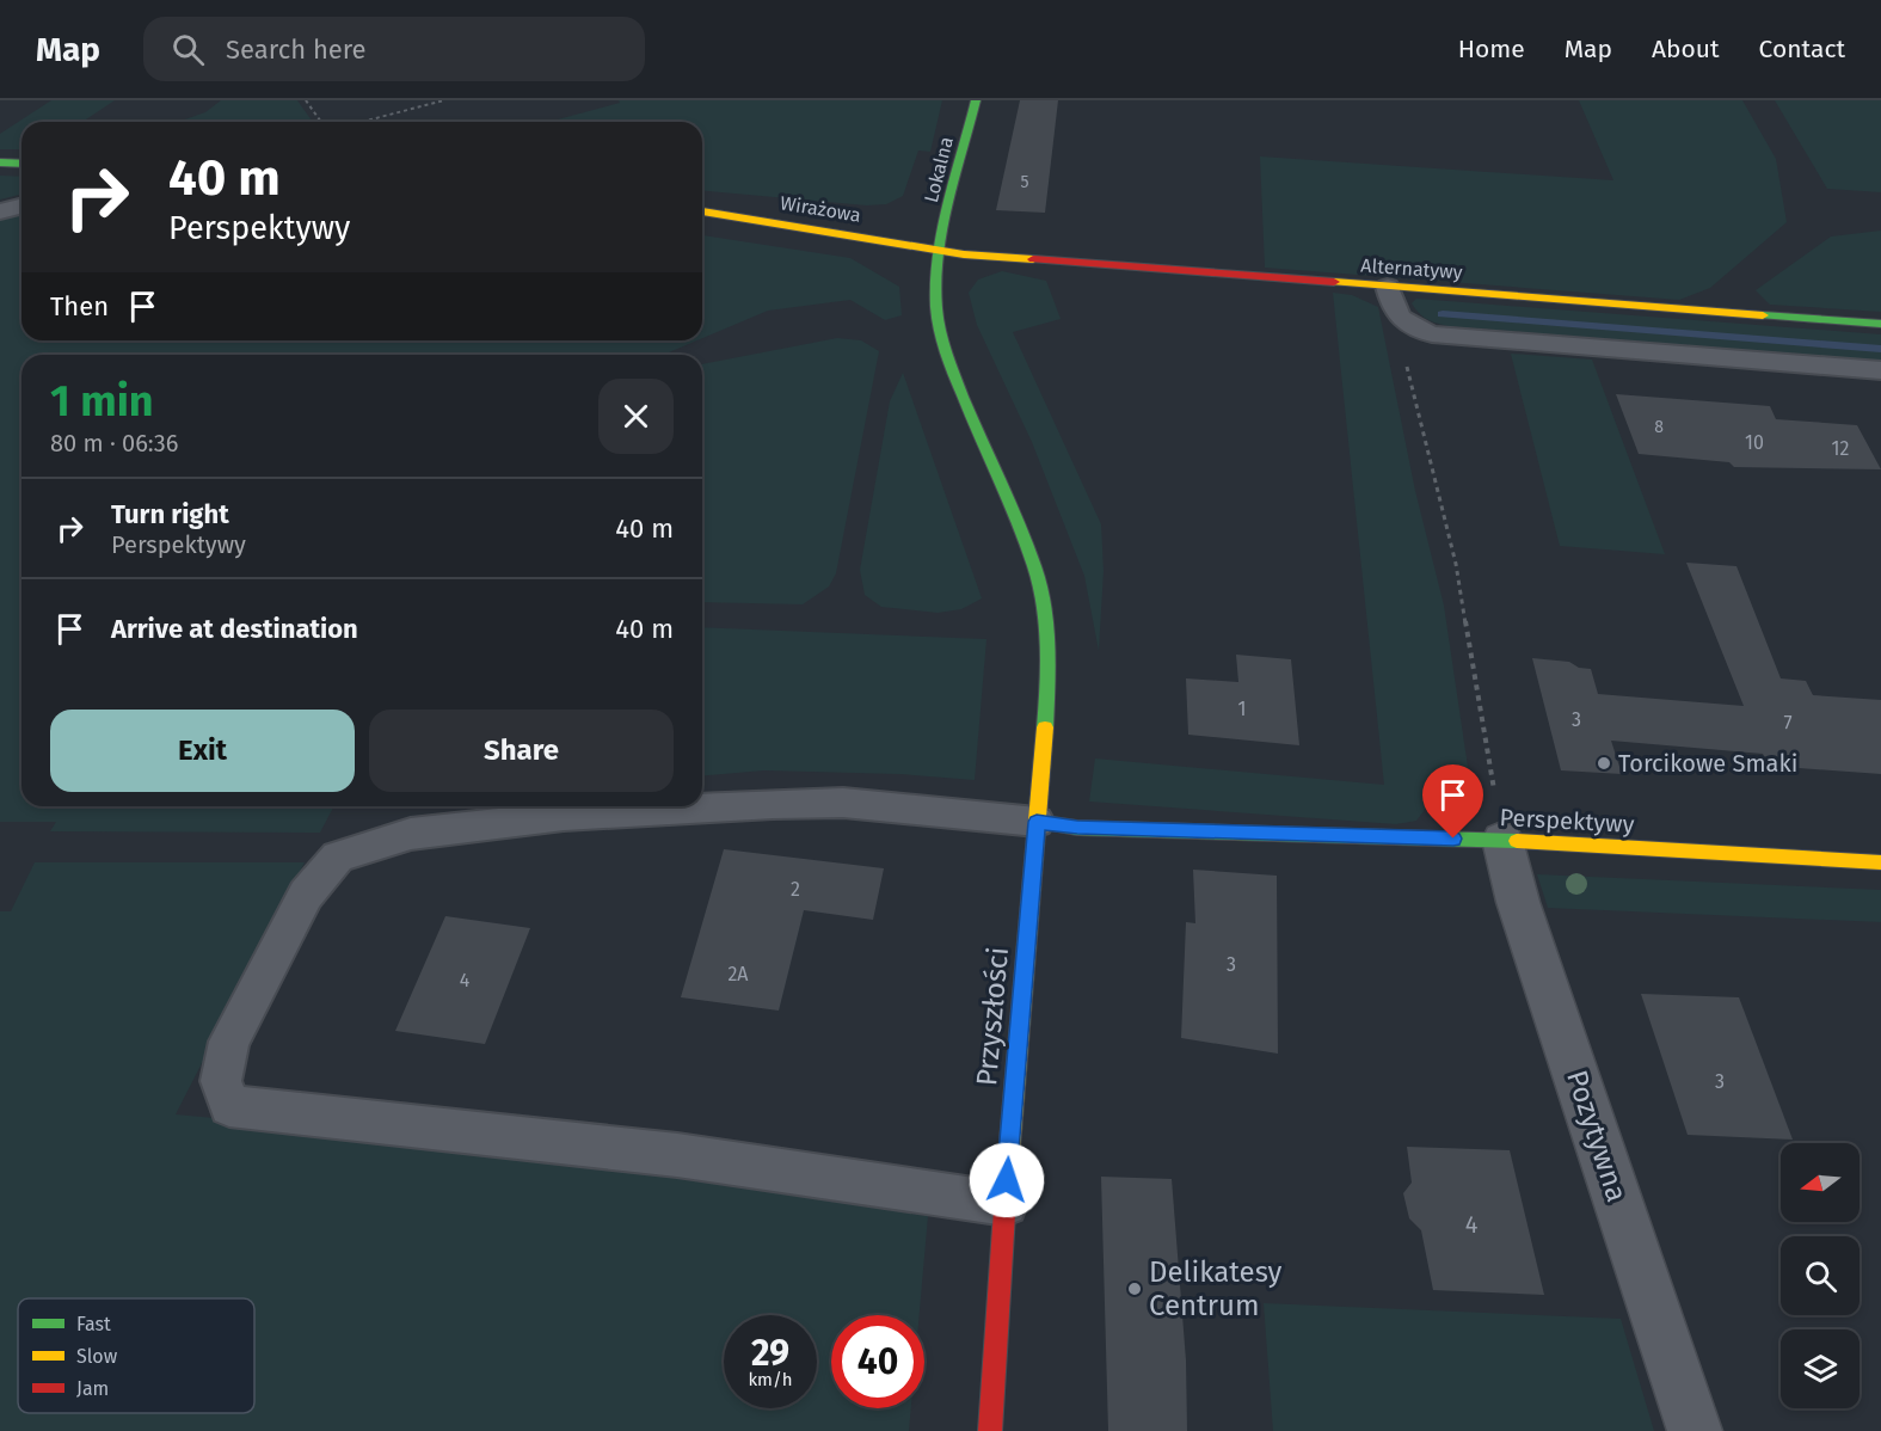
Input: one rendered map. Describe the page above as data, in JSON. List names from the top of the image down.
{
  "streets": {
    "street": [
      "Lokalna",
      "Wirażowa",
      "Alternatywy",
      "Perspektywy",
      "Przyszłości",
      "Pozytywna"
    ]
  },
  "crossings": [
    ["Lokalna", "Wirażowa"],
    ["Lokalna", "Alternatywy"],
    ["Lokalna", "Perspektywy"],
    ["Lokalna", "Przyszłości"],
    ["Wirażowa", "Alternatywy"],
    ["Perspektywy", "Przyszłości"],
    ["Perspektywy", "Pozytywna"]
  ],
  "places": ["Torcikowe Smaki", "Delikatesy Centrum"],
  "house_numbers": [
    "5",
    "8",
    "10",
    "12",
    "1",
    "3",
    "7",
    "2",
    "3",
    "2A",
    "4",
    "3",
    "4"
  ],
  "legend": ["Fast", "Slow", "Jam"],
  "north": "left",
  "page": {
    "header": "Map",
    "search": "Search here",
    "nav": [
      "Home",
      "Map",
      "About",
      "Contact"
    ],
    "turn": ["40 m", "Perspektywy"],
    "then": "Then",
    "heading": ["1 min", "80 m · 06:36"],
    "list": [
      {
        "name": "Turn right",
        "note": "Perspektywy",
        "value": "40 m"
      },
      {
        "name": "Arrive at destination",
        "value": "40 m"
      }
    ],
    "buttons": ["Exit", "Share"],
    "speed": "29 km/h",
    "limit": "40"
  }
}
